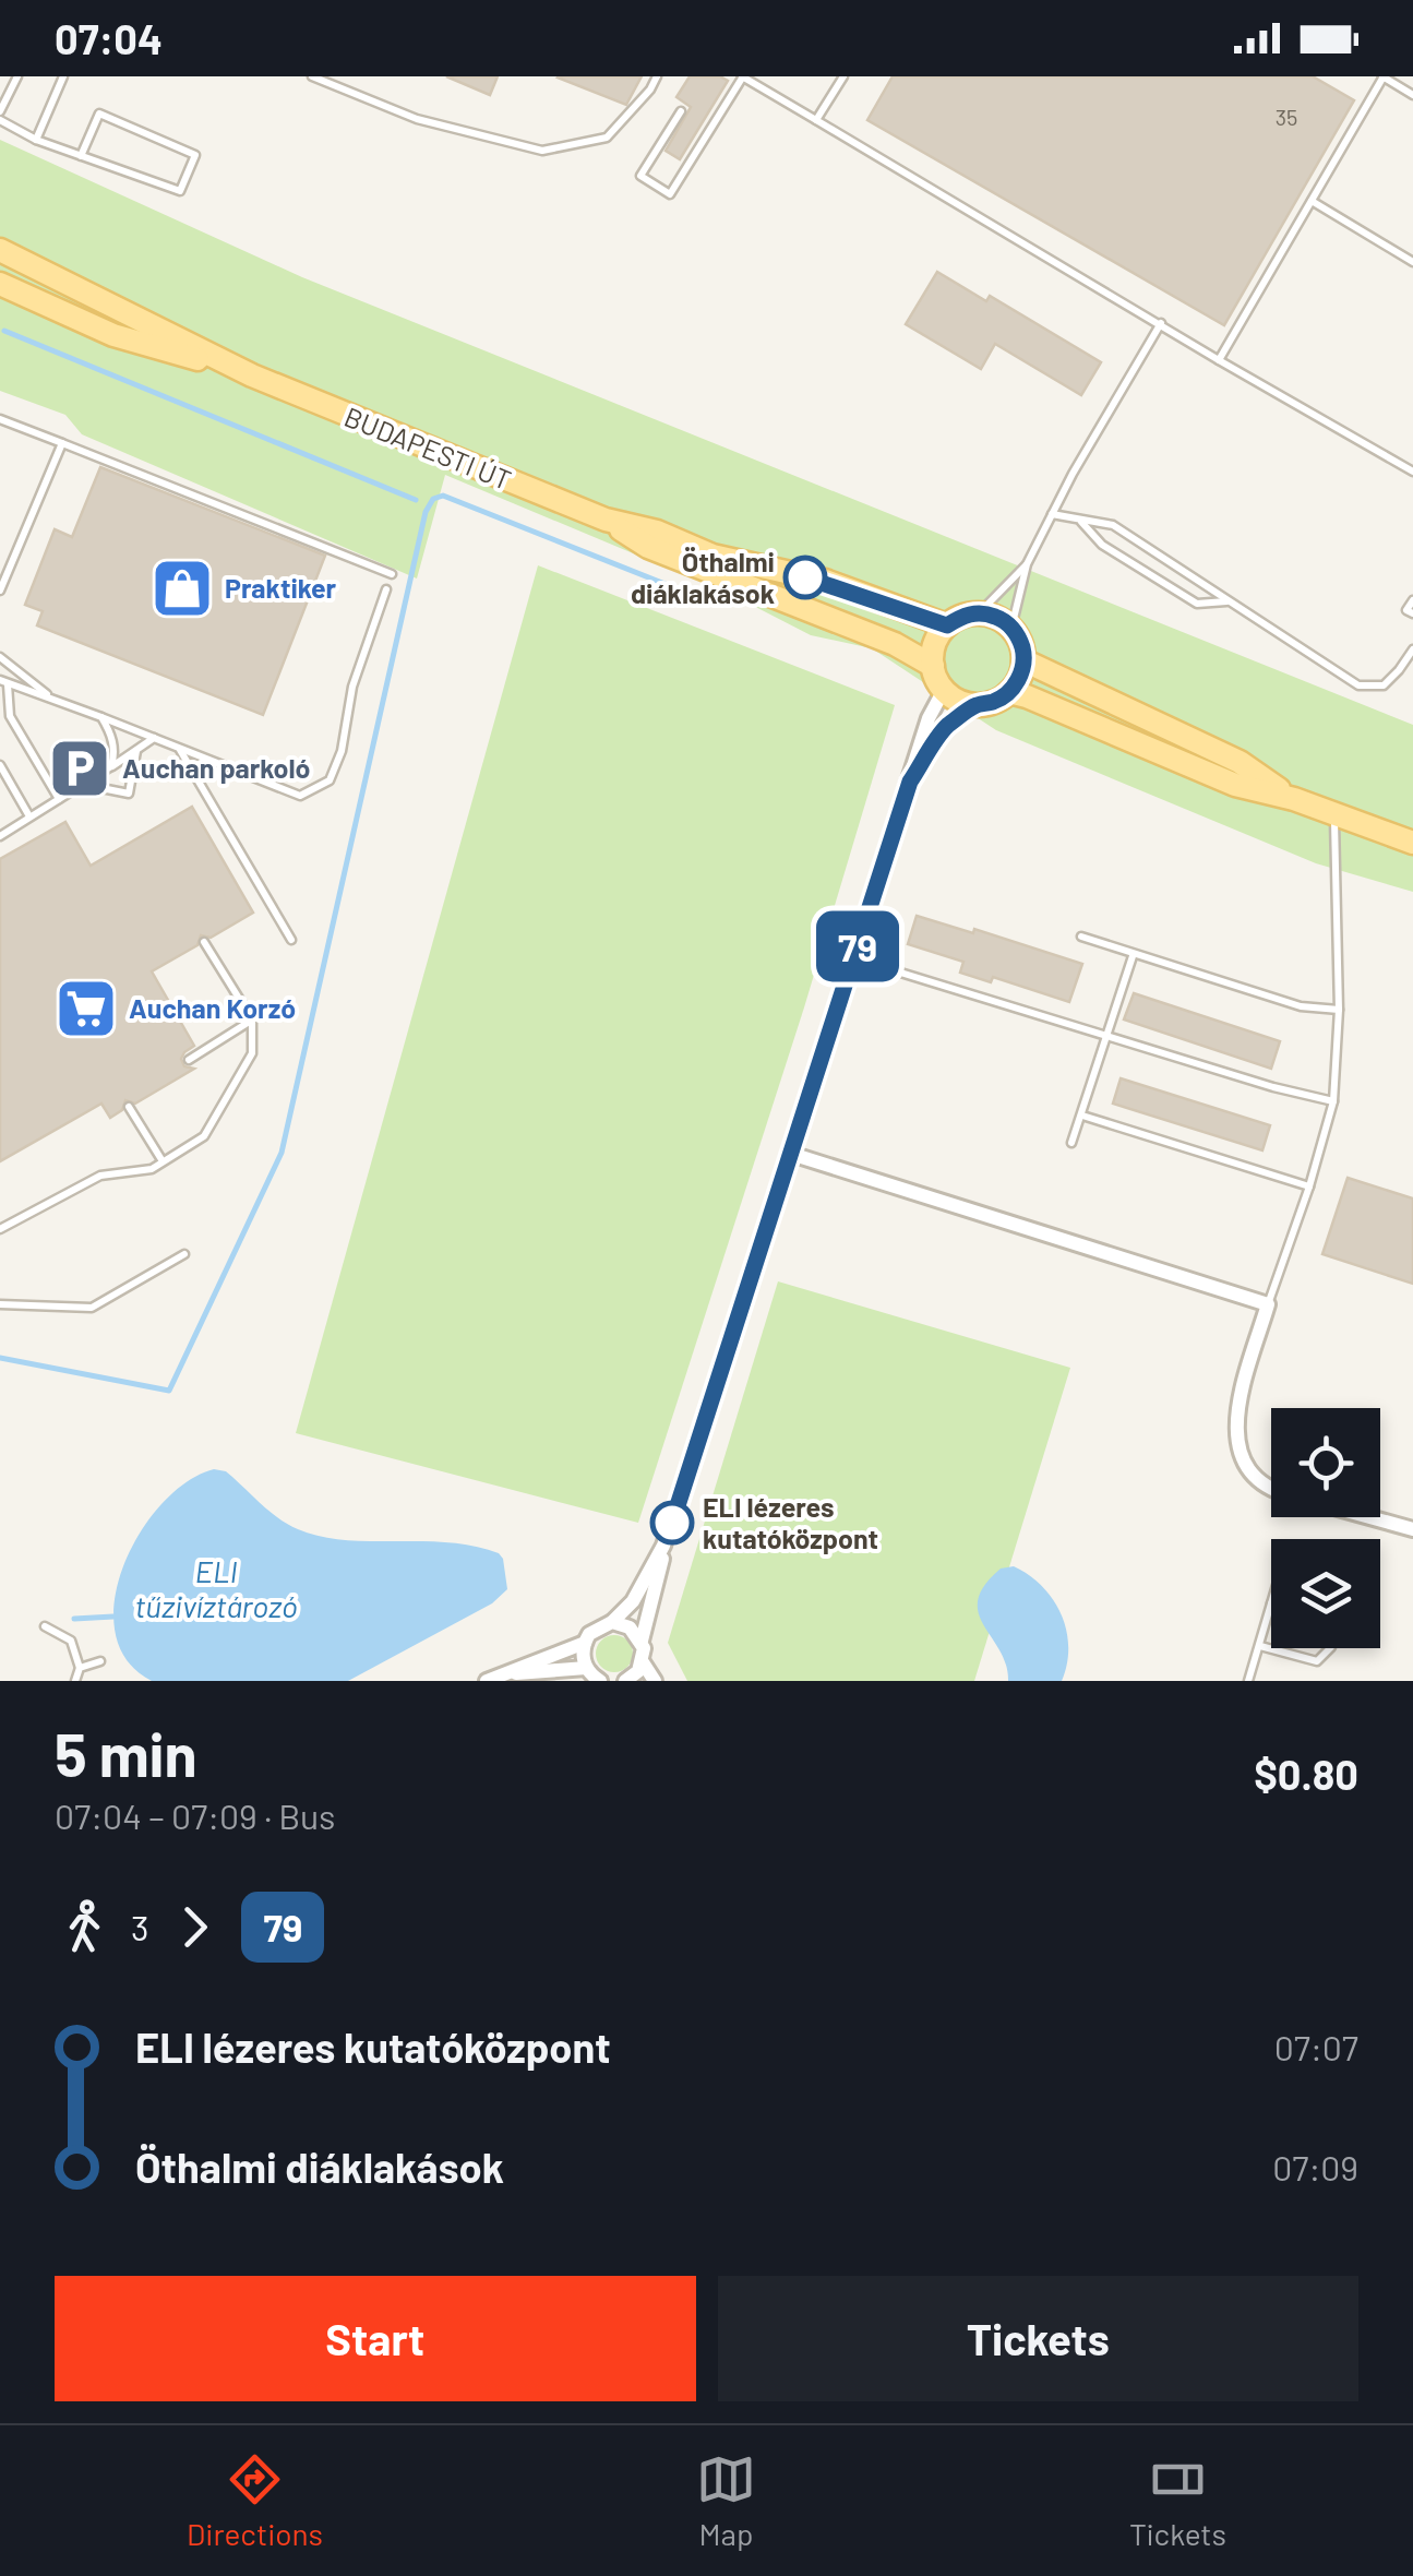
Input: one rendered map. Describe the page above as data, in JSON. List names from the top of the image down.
{
  "streets": {
    "main road": ["BUDAPESTI ÚT"]
  },
  "water": ["ELI tűzivíztározó"],
  "places": {
    "other": ["Öthalmi diáklakások", "ELI lézeres kutatóközpont"],
    "shop": ["Praktiker"],
    "parking": ["Auchan parkoló"],
    "supermarket": ["Auchan Korzó"]
  },
  "lines": ["bus line 79"],
  "house_numbers": ["35"],
  "page": {
    "status": "07:04",
    "on_map": "79",
    "heading": ["5 min", "07:04 – 07:09 · Bus", "$0.80"],
    "legs": ["3", "79"],
    "list": [
      {
        "name": "ELI lézeres kutatóközpont",
        "value": "07:07"
      },
      {
        "name": "Öthalmi diáklakások",
        "value": "07:09"
      }
    ],
    "buttons": ["Start", "Tickets"],
    "tabs": ["Directions", "Map", "Tickets"]
  }
}
